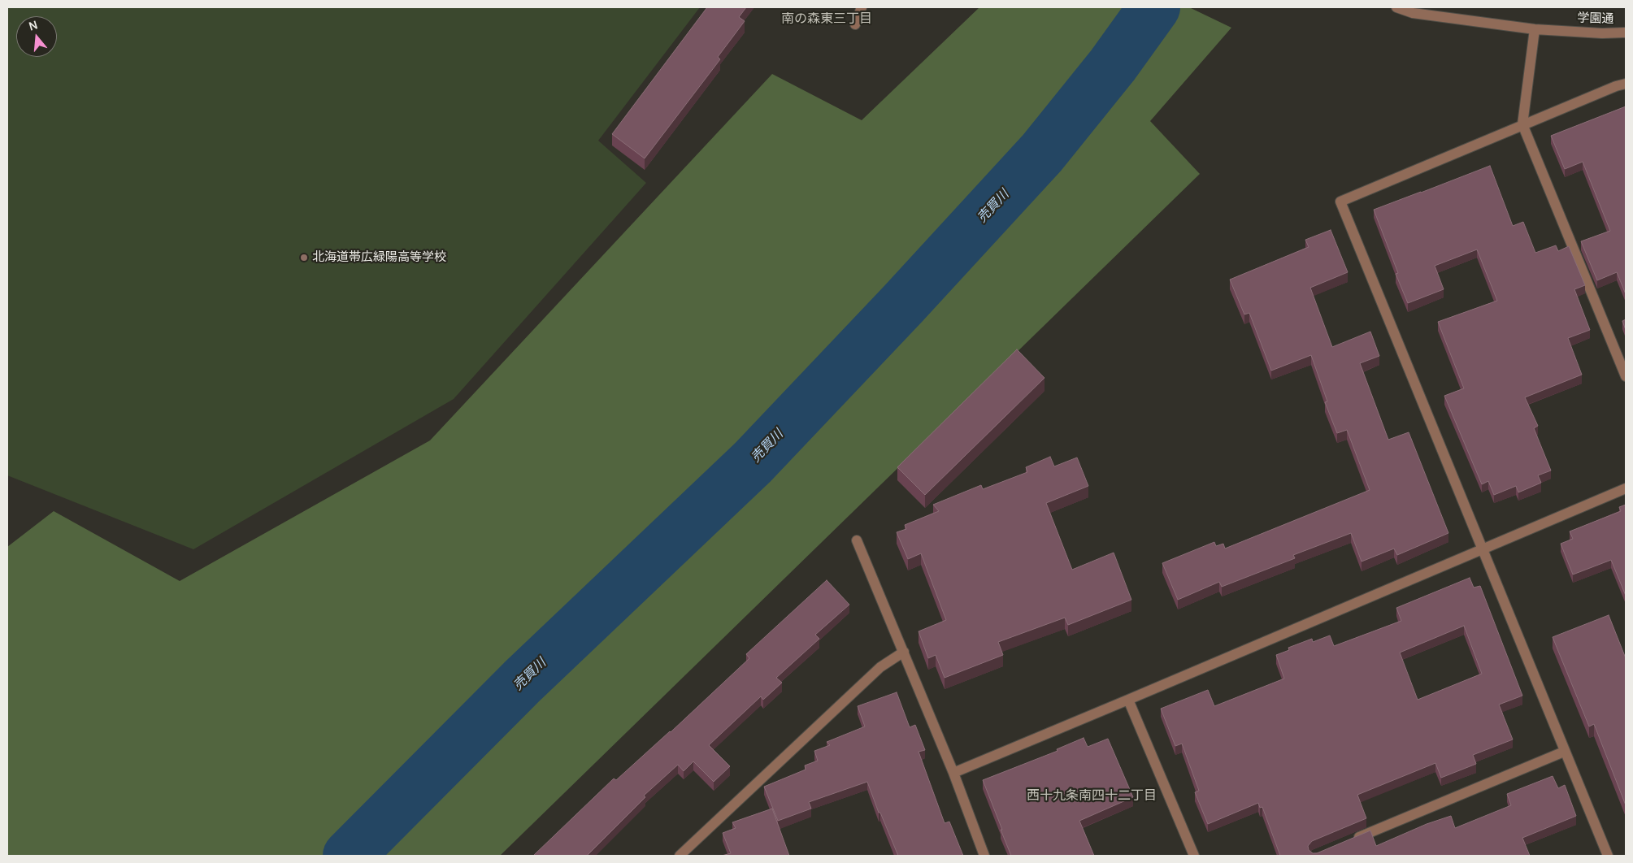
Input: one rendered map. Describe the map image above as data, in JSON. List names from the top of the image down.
{
  "streets": {
    "street": ["学園通"]
  },
  "districts": ["南の森東三丁目", "西十九条南四十二丁目"],
  "water": ["売買川"],
  "places": ["北海道帯広緑陽高等学校"],
  "north": "top"
}
